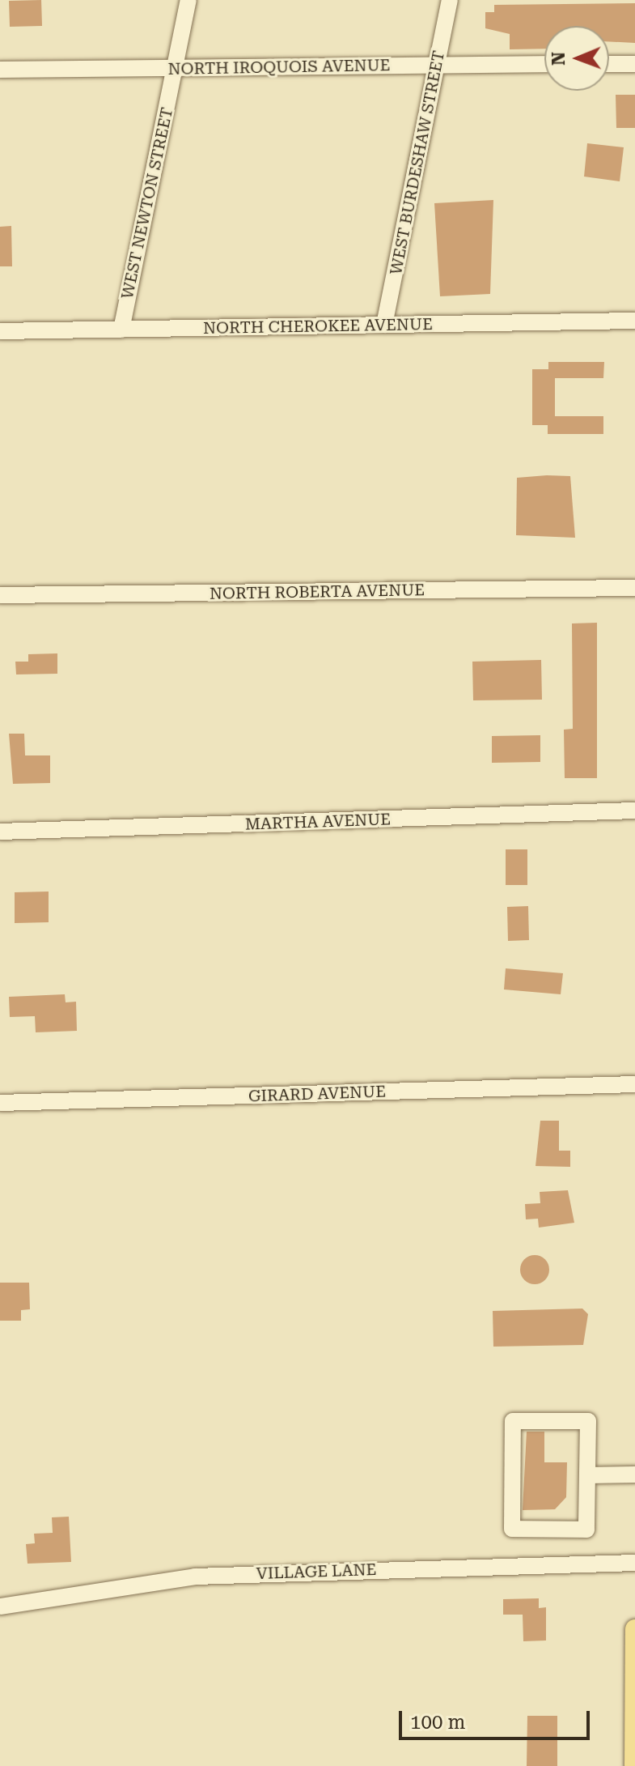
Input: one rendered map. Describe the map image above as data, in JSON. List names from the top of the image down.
{
  "streets": {
    "street": [
      "NORTH IROQUOIS AVENUE",
      "WEST BURDESHAW STREET",
      "WEST NEWTON STREET",
      "NORTH CHEROKEE AVENUE",
      "NORTH ROBERTA AVENUE",
      "MARTHA AVENUE",
      "GIRARD AVENUE",
      "VILLAGE LANE"
    ]
  },
  "crossings": [
    ["NORTH IROQUOIS AVENUE", "WEST BURDESHAW STREET"],
    ["NORTH IROQUOIS AVENUE", "WEST NEWTON STREET"],
    ["WEST BURDESHAW STREET", "NORTH CHEROKEE AVENUE"],
    ["WEST NEWTON STREET", "NORTH CHEROKEE AVENUE"]
  ],
  "scale_bar": "100 m",
  "north": "left"
}
